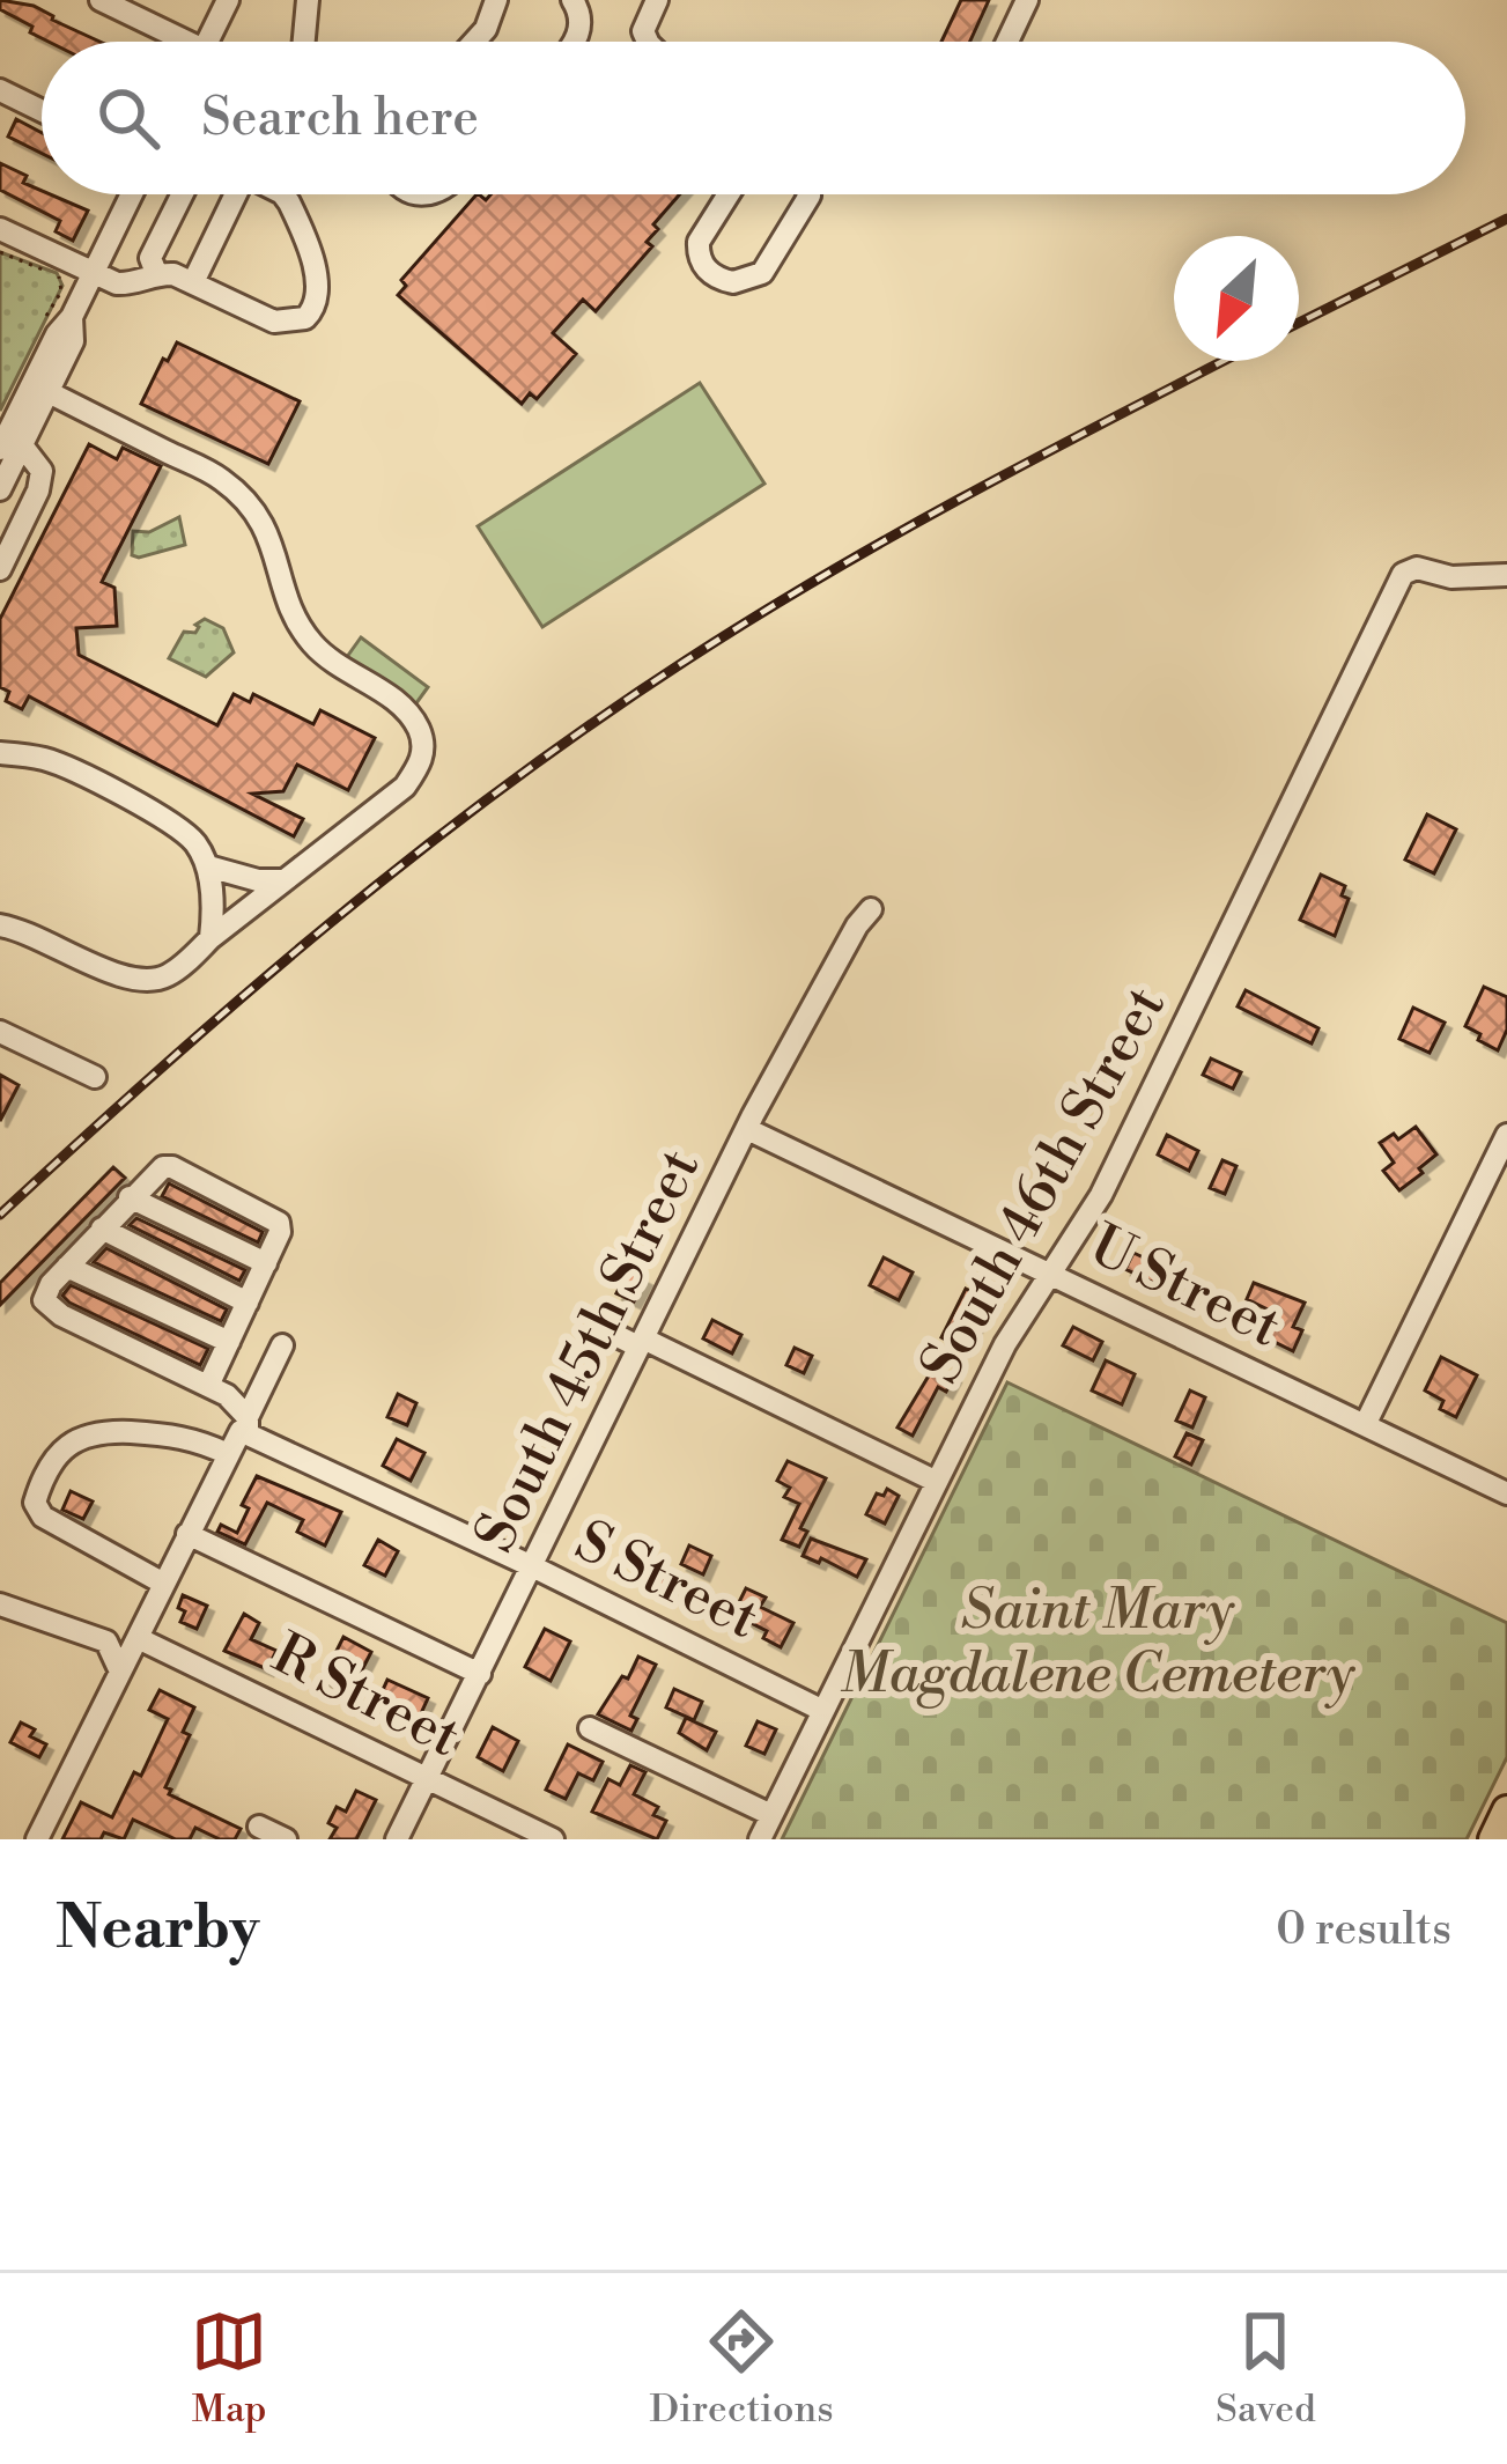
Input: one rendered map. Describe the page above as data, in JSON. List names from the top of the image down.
{
  "streets": {
    "street": [
      "South 46th Street",
      "U Street",
      "South 45th Street",
      "S Street",
      "R Street"
    ]
  },
  "crossings": [
    ["South 46th Street", "U Street"],
    ["South 46th Street", "S Street"],
    ["U Street", "South 45th Street"],
    ["South 45th Street", "S Street"],
    ["South 45th Street", "R Street"]
  ],
  "parks": ["Saint Mary Magdalene Cemetery"],
  "north": "bottom left",
  "page": {
    "search": "Search here",
    "heading": ["Nearby", "0 results"],
    "nav": ["Map", "Directions", "Saved"]
  }
}
